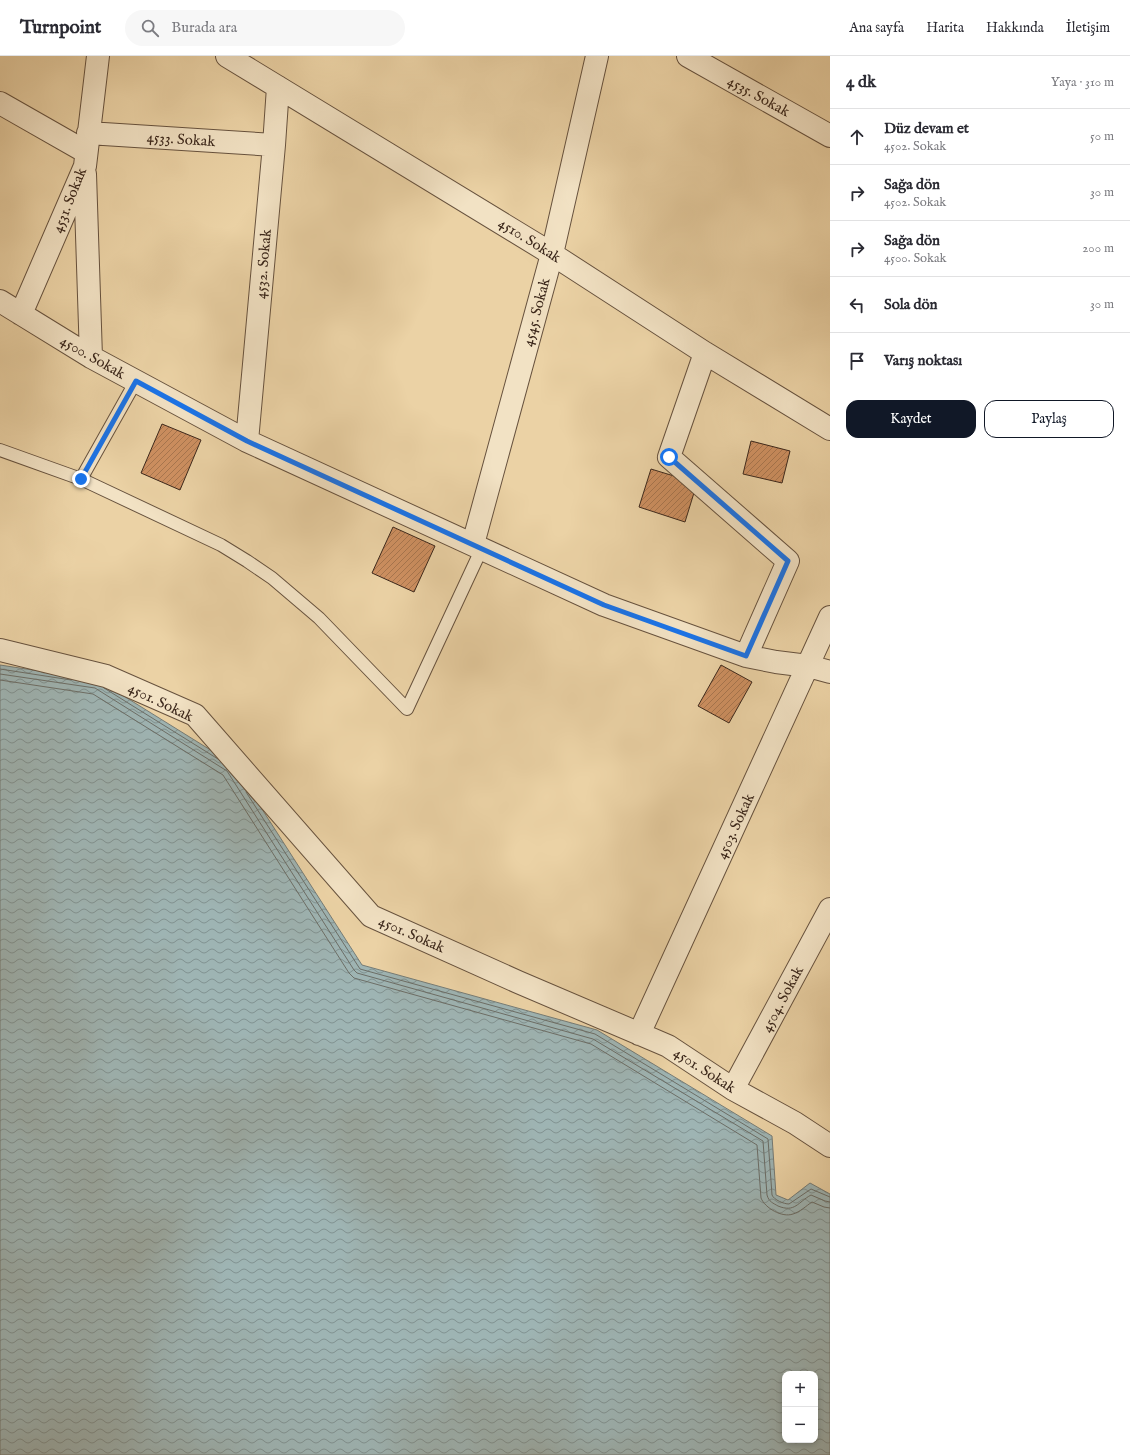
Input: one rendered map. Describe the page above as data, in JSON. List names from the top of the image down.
{
  "streets": {
    "street": [
      "4535. Sokak",
      "4533. Sokak",
      "4531. Sokak",
      "4510. Sokak",
      "4532. Sokak",
      "4545. Sokak",
      "4500. Sokak",
      "4501. Sokak",
      "4503. Sokak",
      "4504. Sokak"
    ]
  },
  "crossings": [
    ["4533. Sokak", "4531. Sokak"],
    ["4533. Sokak", "4532. Sokak"],
    ["4531. Sokak", "4500. Sokak"],
    ["4510. Sokak", "4532. Sokak"],
    ["4510. Sokak", "4545. Sokak"],
    ["4532. Sokak", "4500. Sokak"],
    ["4545. Sokak", "4500. Sokak"],
    ["4500. Sokak", "4503. Sokak"],
    ["4501. Sokak", "4503. Sokak"],
    ["4501. Sokak", "4504. Sokak"]
  ],
  "page": {
    "header": "Turnpoint",
    "search": "Burada ara",
    "nav": [
      "Ana sayfa",
      "Harita",
      "Hakkında",
      "İletişim"
    ],
    "heading": ["4 dk", "Yaya · 310 m"],
    "list": [
      ["Düz devam et", "4502. Sokak", "50 m"],
      ["Sağa dön", "4502. Sokak", "30 m"],
      ["Sağa dön", "4500. Sokak", "200 m"],
      ["Sola dön", "30 m"],
      "Varış noktası"
    ],
    "buttons": ["Kaydet", "Paylaş"],
    "map_buttons": ["+", "−"]
  }
}
